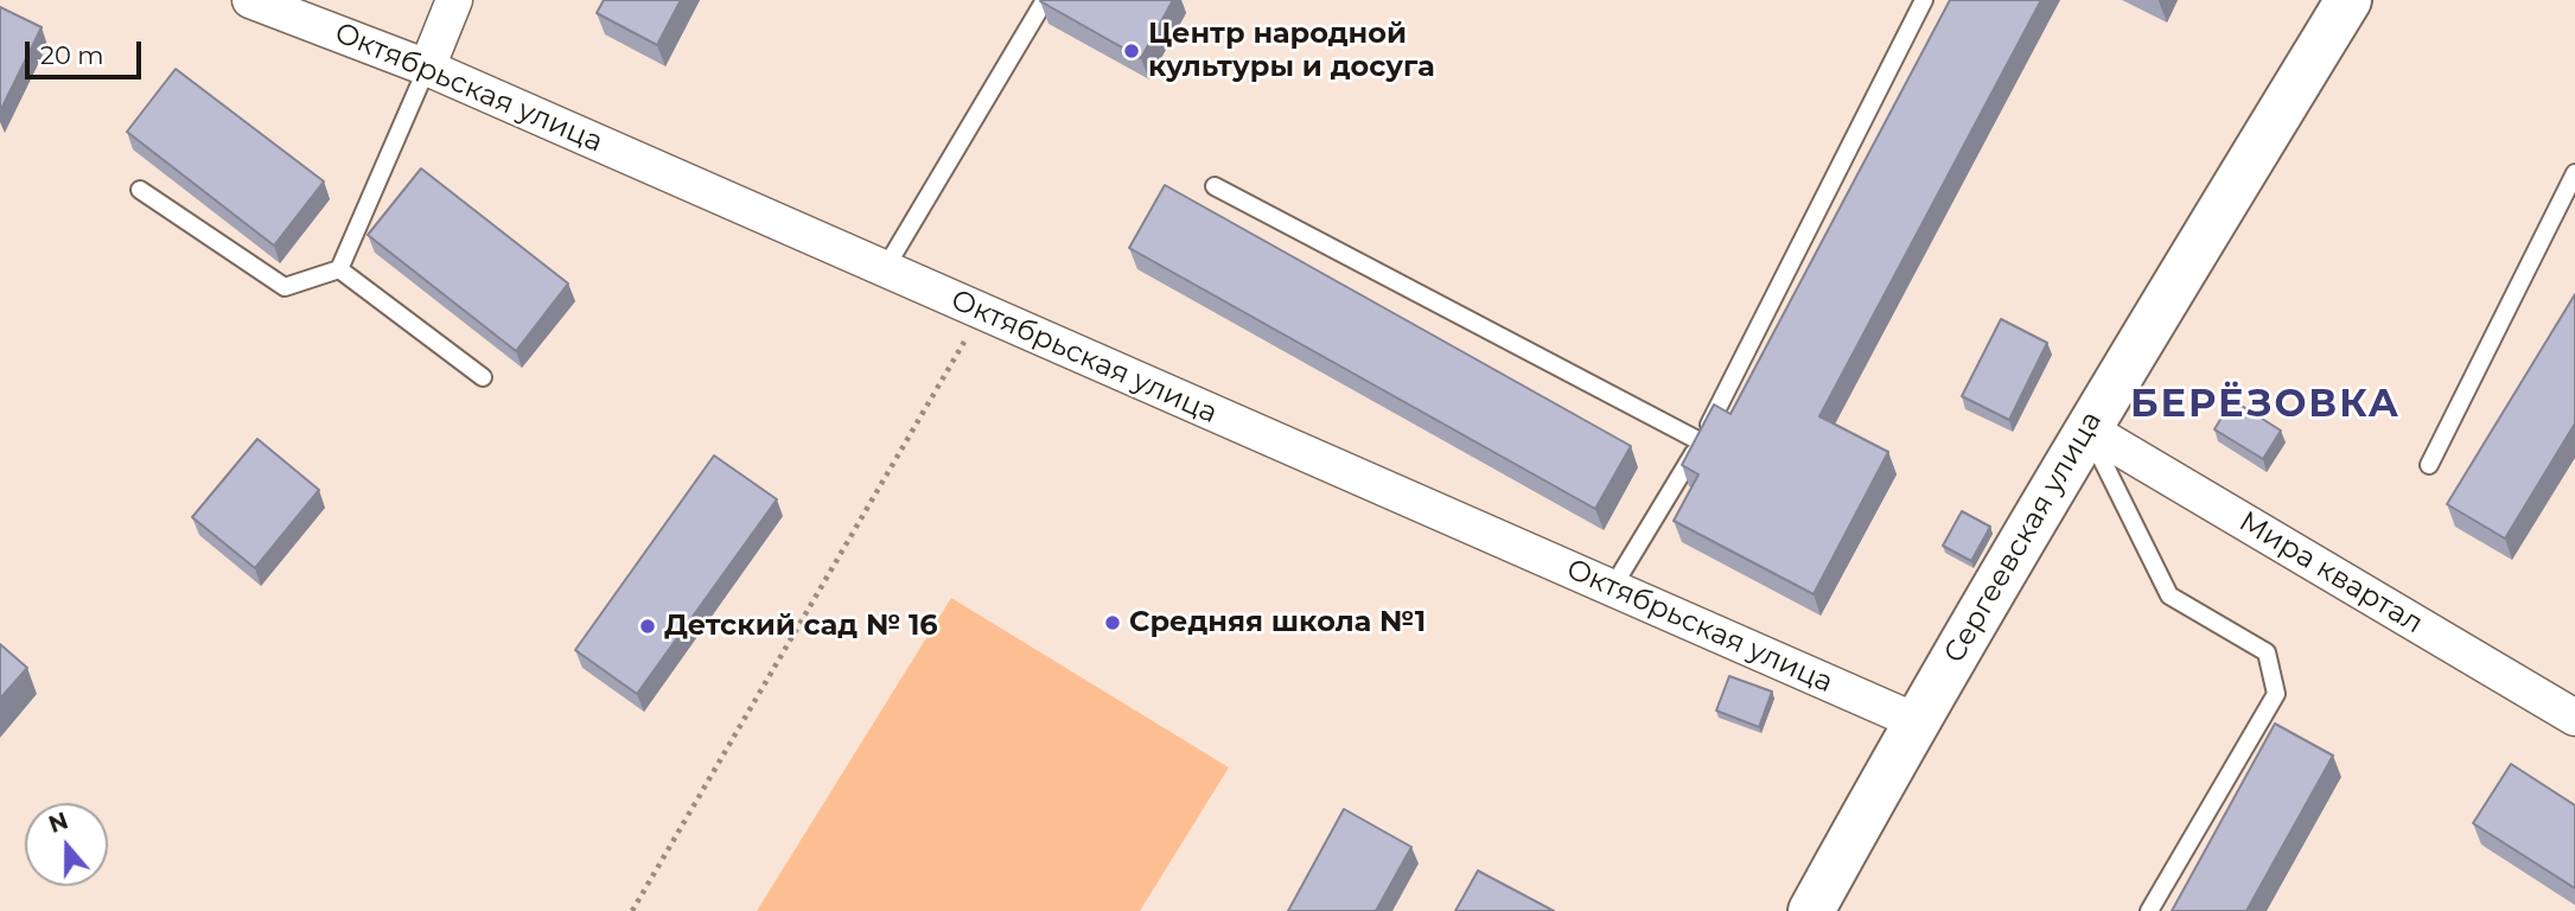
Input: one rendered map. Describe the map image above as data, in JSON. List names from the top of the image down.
{
  "streets": {
    "main road": ["Сергеевская улица"],
    "street": ["Октябрьская улица", "Мира квартал"]
  },
  "crossings": [
    ["Октябрьская улица", "Сергеевская улица"],
    ["Сергеевская улица", "Мира квартал"]
  ],
  "districts": ["БЕРЁЗОВКА"],
  "places": ["Центр народной культуры и досуга", "Средняя школа №1", "Детский сад № 16"],
  "scale_bar": "20 m",
  "north": "top"
}
